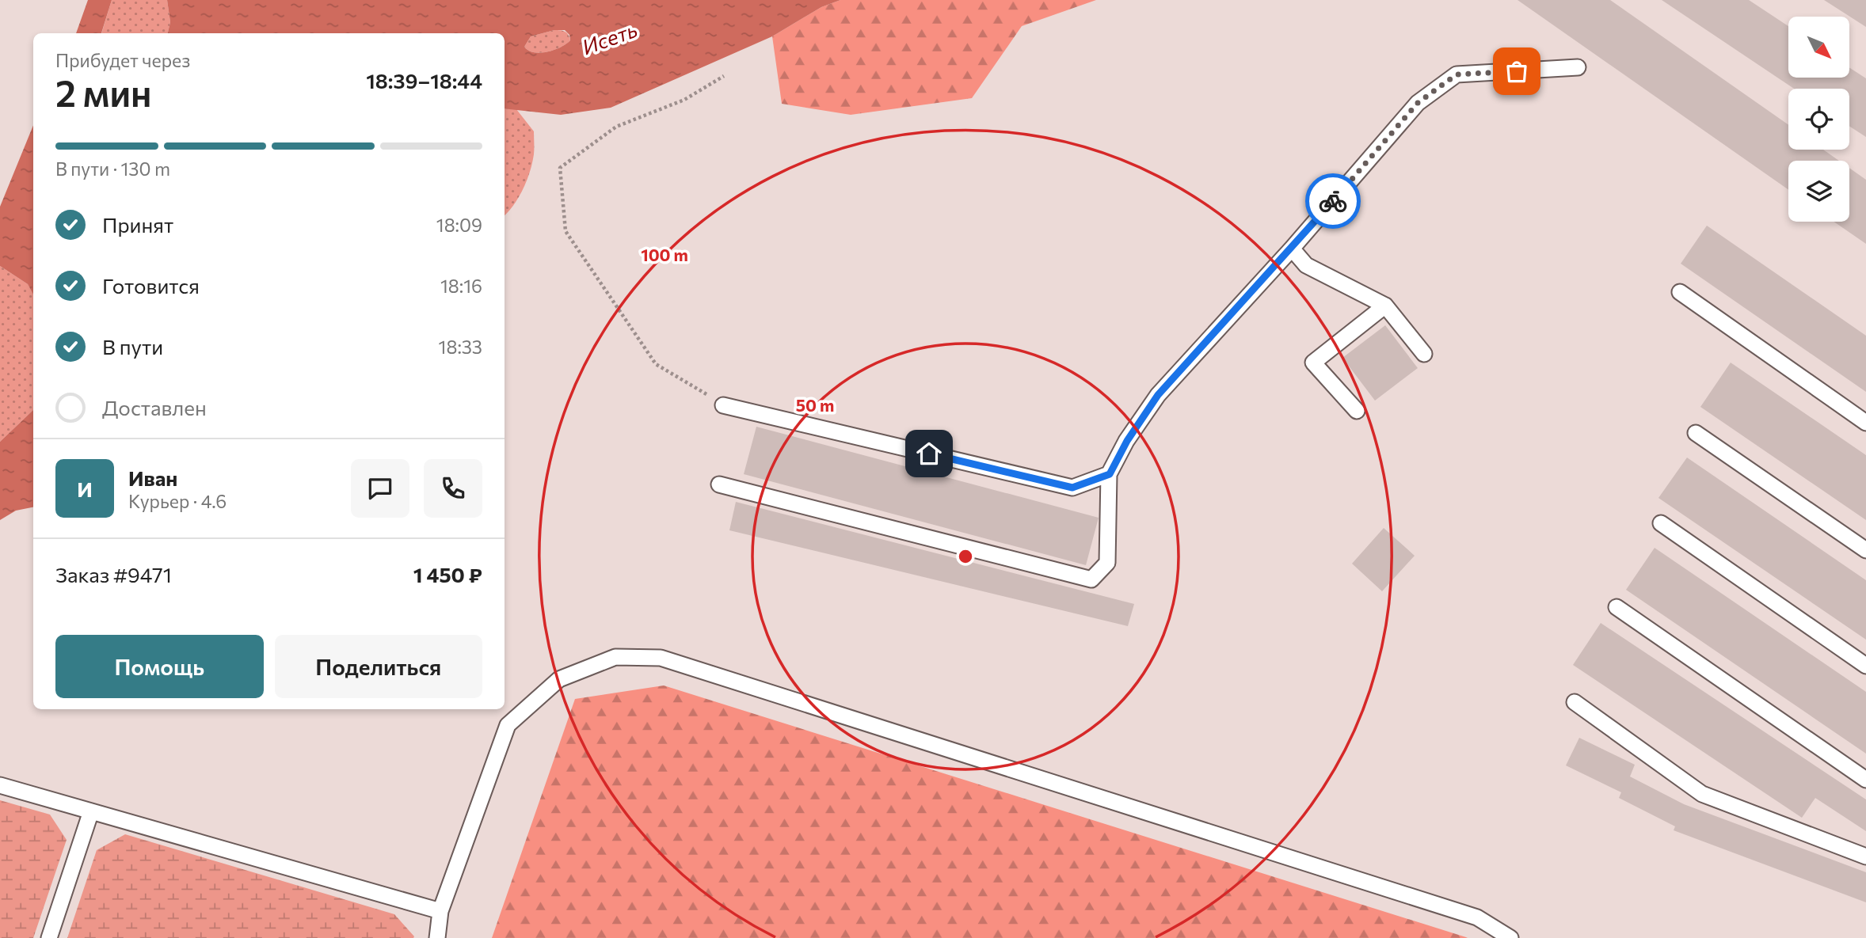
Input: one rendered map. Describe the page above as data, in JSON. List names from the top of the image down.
{
  "water": ["Исеть"],
  "north": "bottom right",
  "page": {
    "heading": ["2 мин", "Прибудет через", "18:39–18:44"],
    "panel": [
      "Иван",
      "Курьер · 4.6",
      "Заказ #9471",
      "1 450 ₽"
    ],
    "bar": "В пути · 130 m",
    "list": [
      ["Принят", "18:09"],
      ["Готовится", "18:16"],
      ["В пути", "18:33"],
      "Доставлен"
    ],
    "round": "И",
    "buttons": ["Помощь", "Поделиться"]
  },
  "rings": ["100 m", "50 m"]
}
